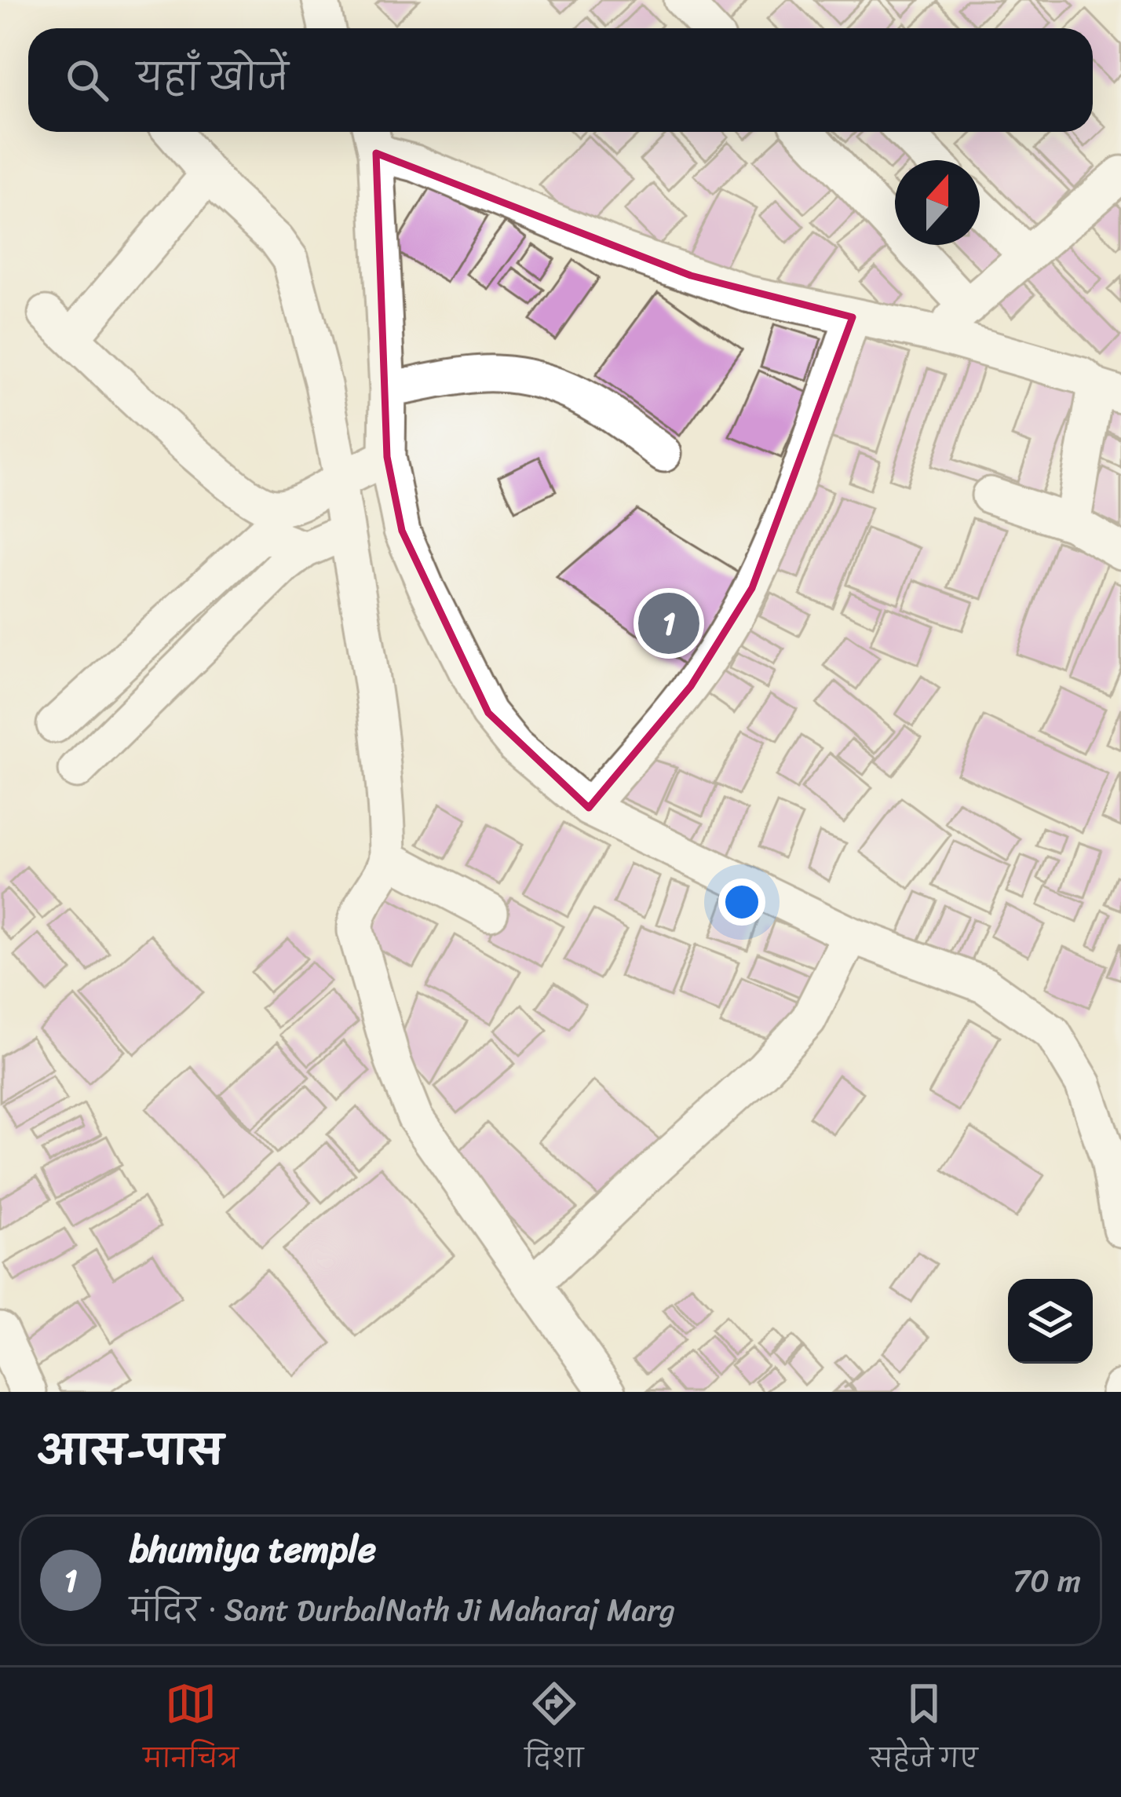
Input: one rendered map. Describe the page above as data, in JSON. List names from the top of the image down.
{
  "north": "top",
  "page": {
    "search": "यहाँ खोजें",
    "pins": "1",
    "heading": "आस-पास",
    "list": [
      {
        "mark": "1",
        "name": "bhumiya temple",
        "note": "मंदिर · Sant DurbalNath Ji Maharaj Marg",
        "value": "70 m"
      }
    ],
    "nav": ["मानचित्र", "दिशा", "सहेजे गए"]
  }
}
